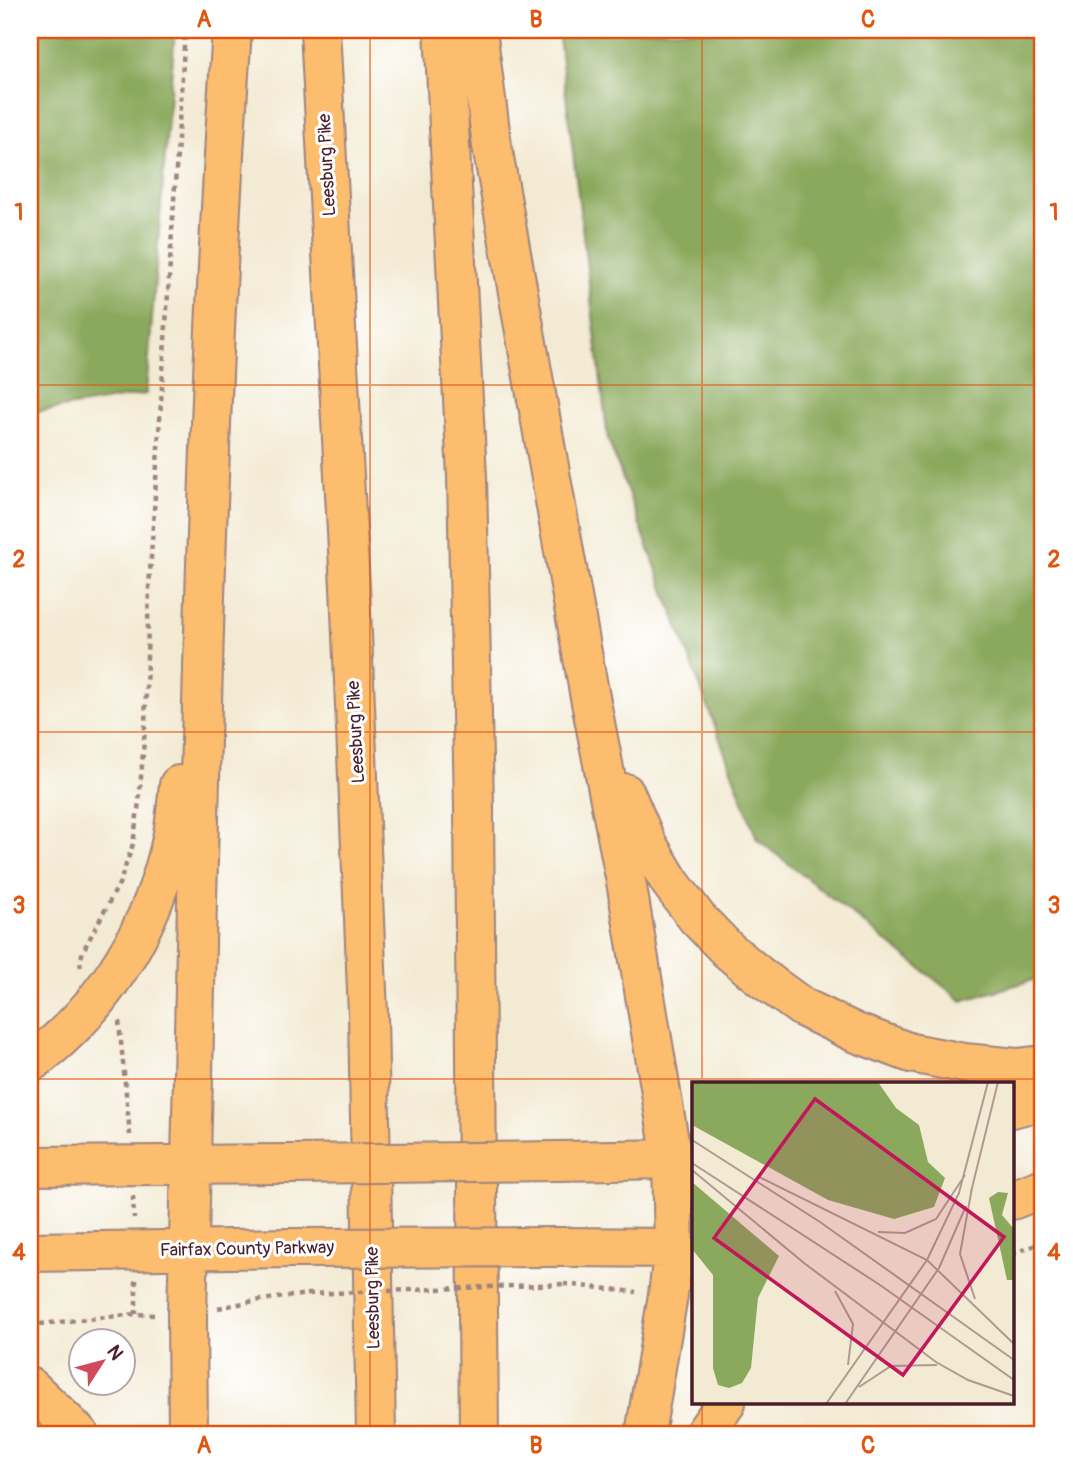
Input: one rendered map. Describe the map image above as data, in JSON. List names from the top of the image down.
{
  "streets": {
    "main road": ["Leesburg Pike", "Fairfax County Parkway"]
  },
  "north": "top right",
  "grid": {
    "columns": ["A", "B", "C"],
    "rows": [
      "1",
      "2",
      "3",
      "4"
    ]
  }
}
